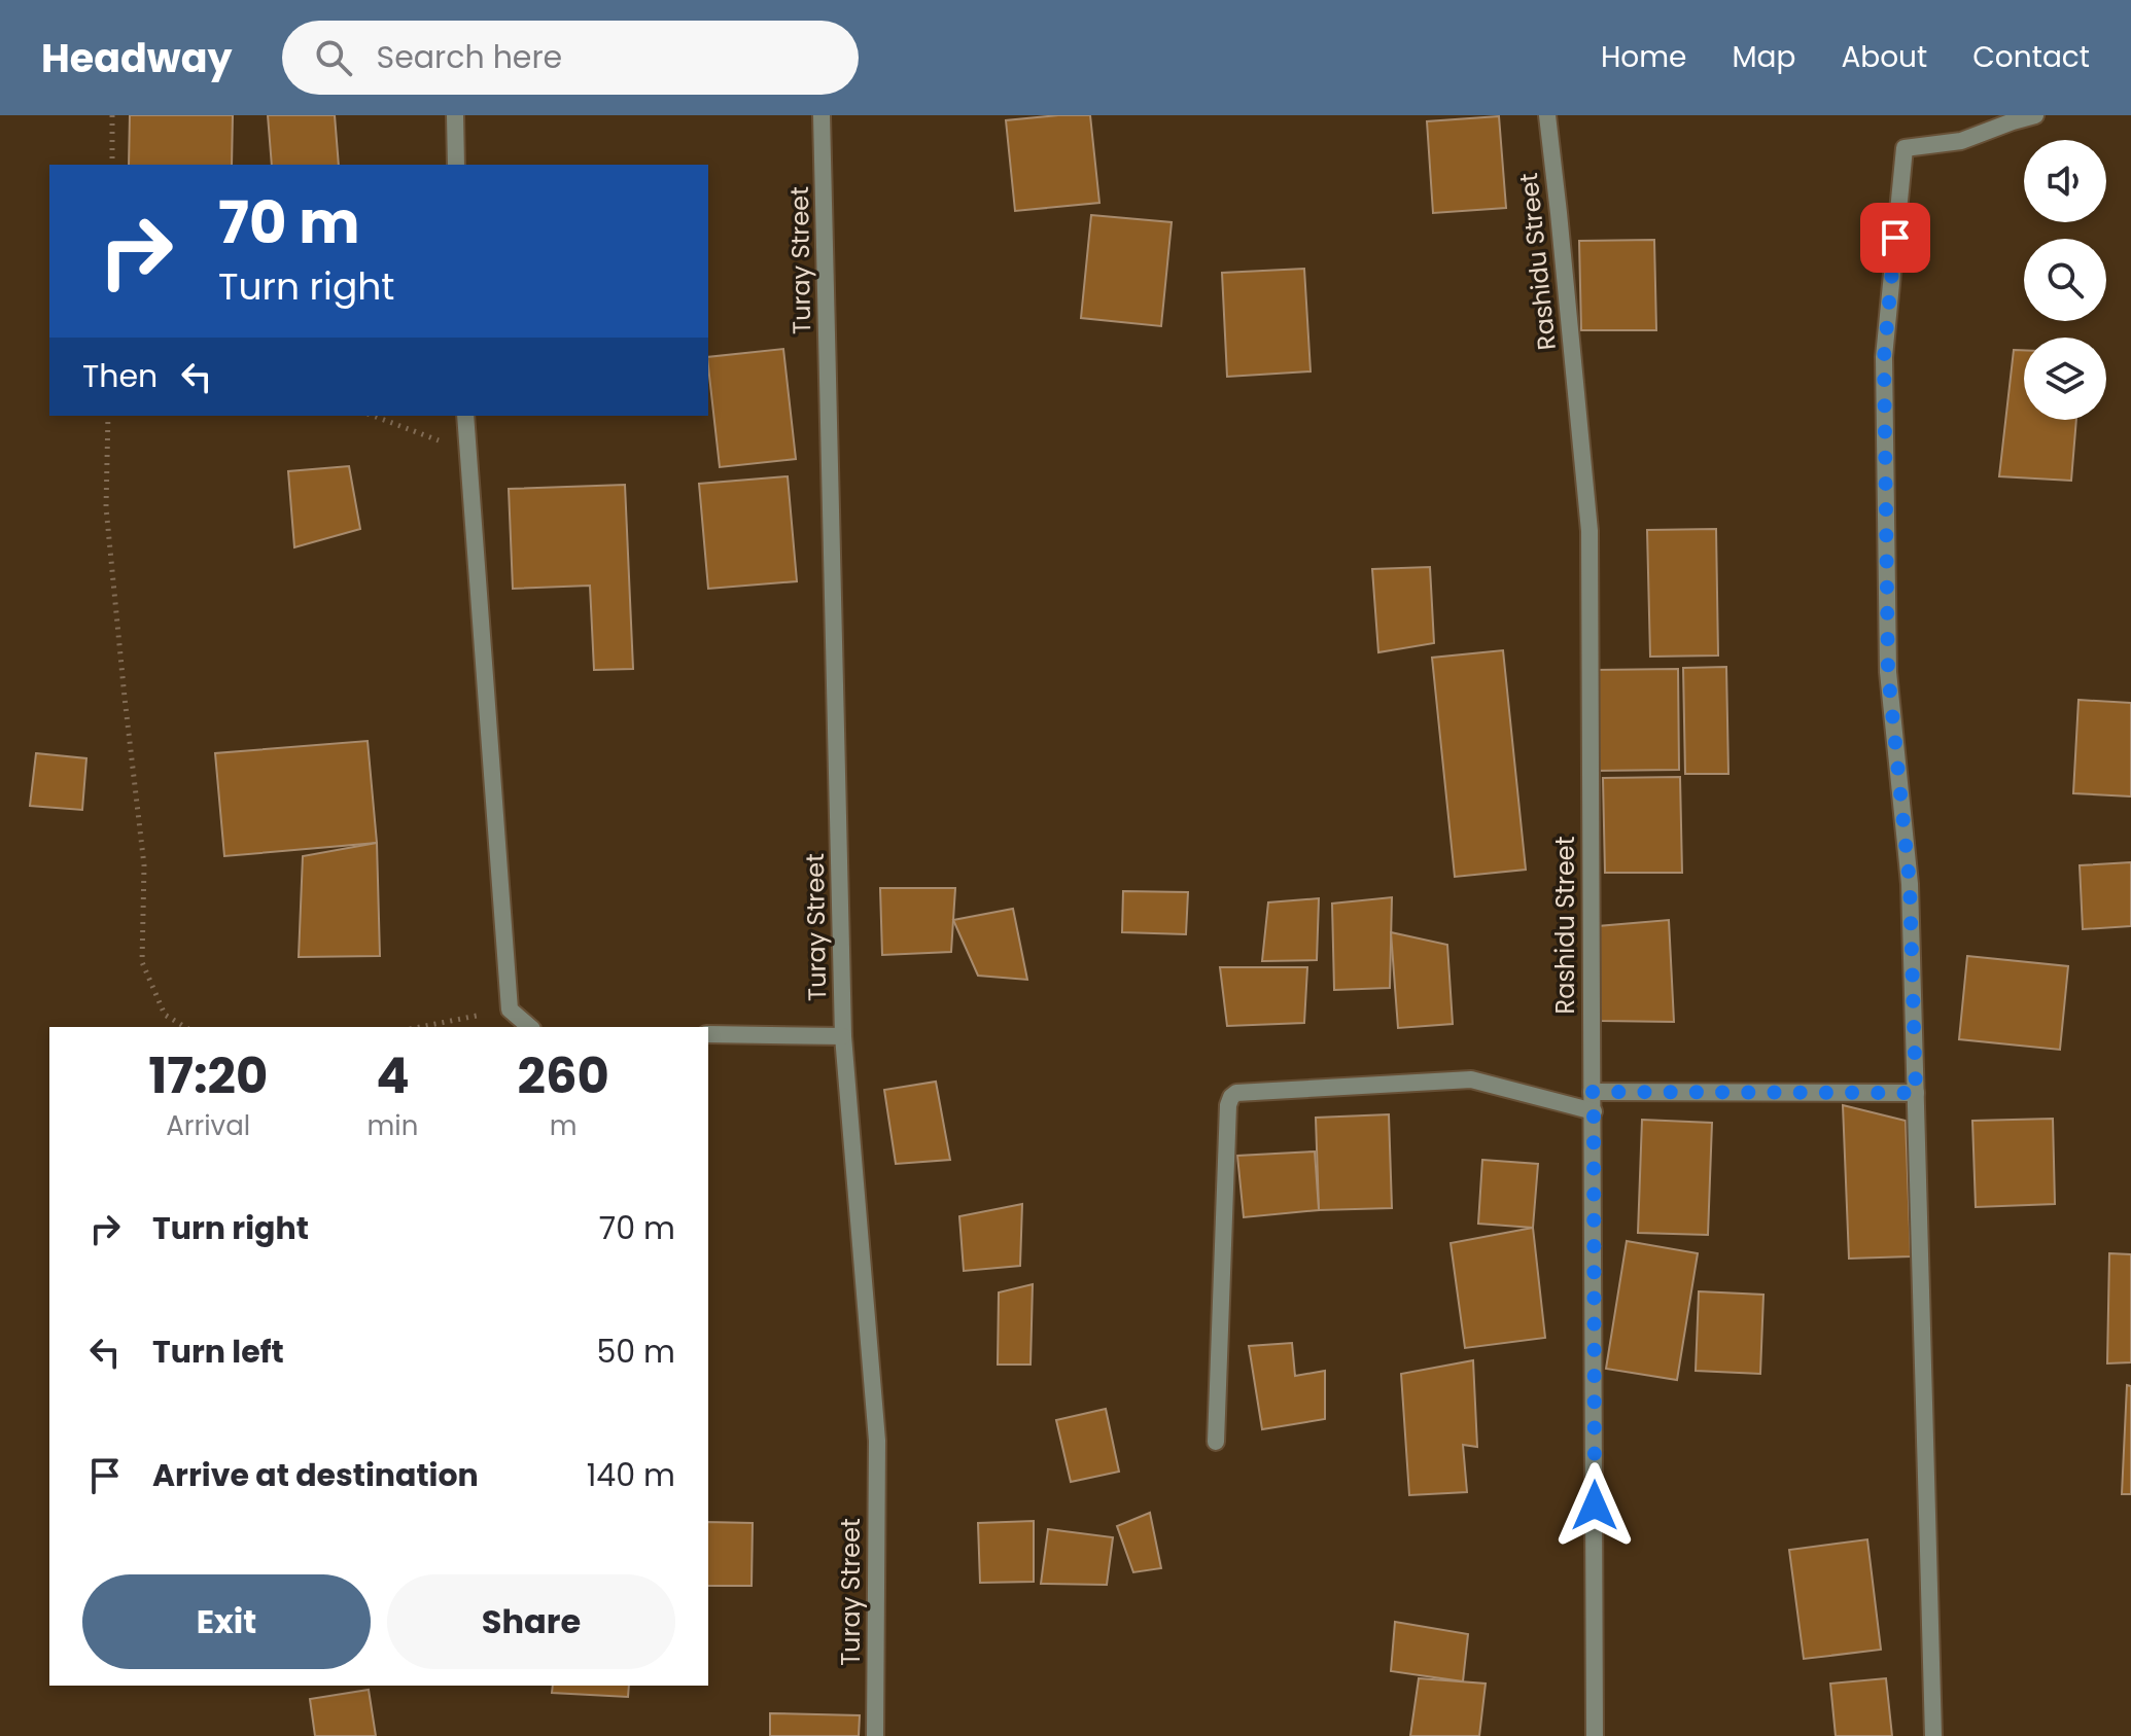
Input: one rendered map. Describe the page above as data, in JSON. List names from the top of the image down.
{
  "streets": {
    "street": ["Turay Street", "Rashidu Street"]
  },
  "page": {
    "header": "Headway",
    "search": "Search here",
    "nav": [
      "Home",
      "Map",
      "About",
      "Contact"
    ],
    "turn": ["70 m", "Turn right"],
    "then": "Then",
    "eta": [
      "17:20",
      "Arrival",
      "4",
      "min",
      "260",
      "m"
    ],
    "list": [
      {
        "name": "Turn right",
        "value": "70 m"
      },
      {
        "name": "Turn left",
        "value": "50 m"
      },
      {
        "name": "Arrive at destination",
        "value": "140 m"
      }
    ],
    "buttons": ["Exit", "Share"]
  }
}
